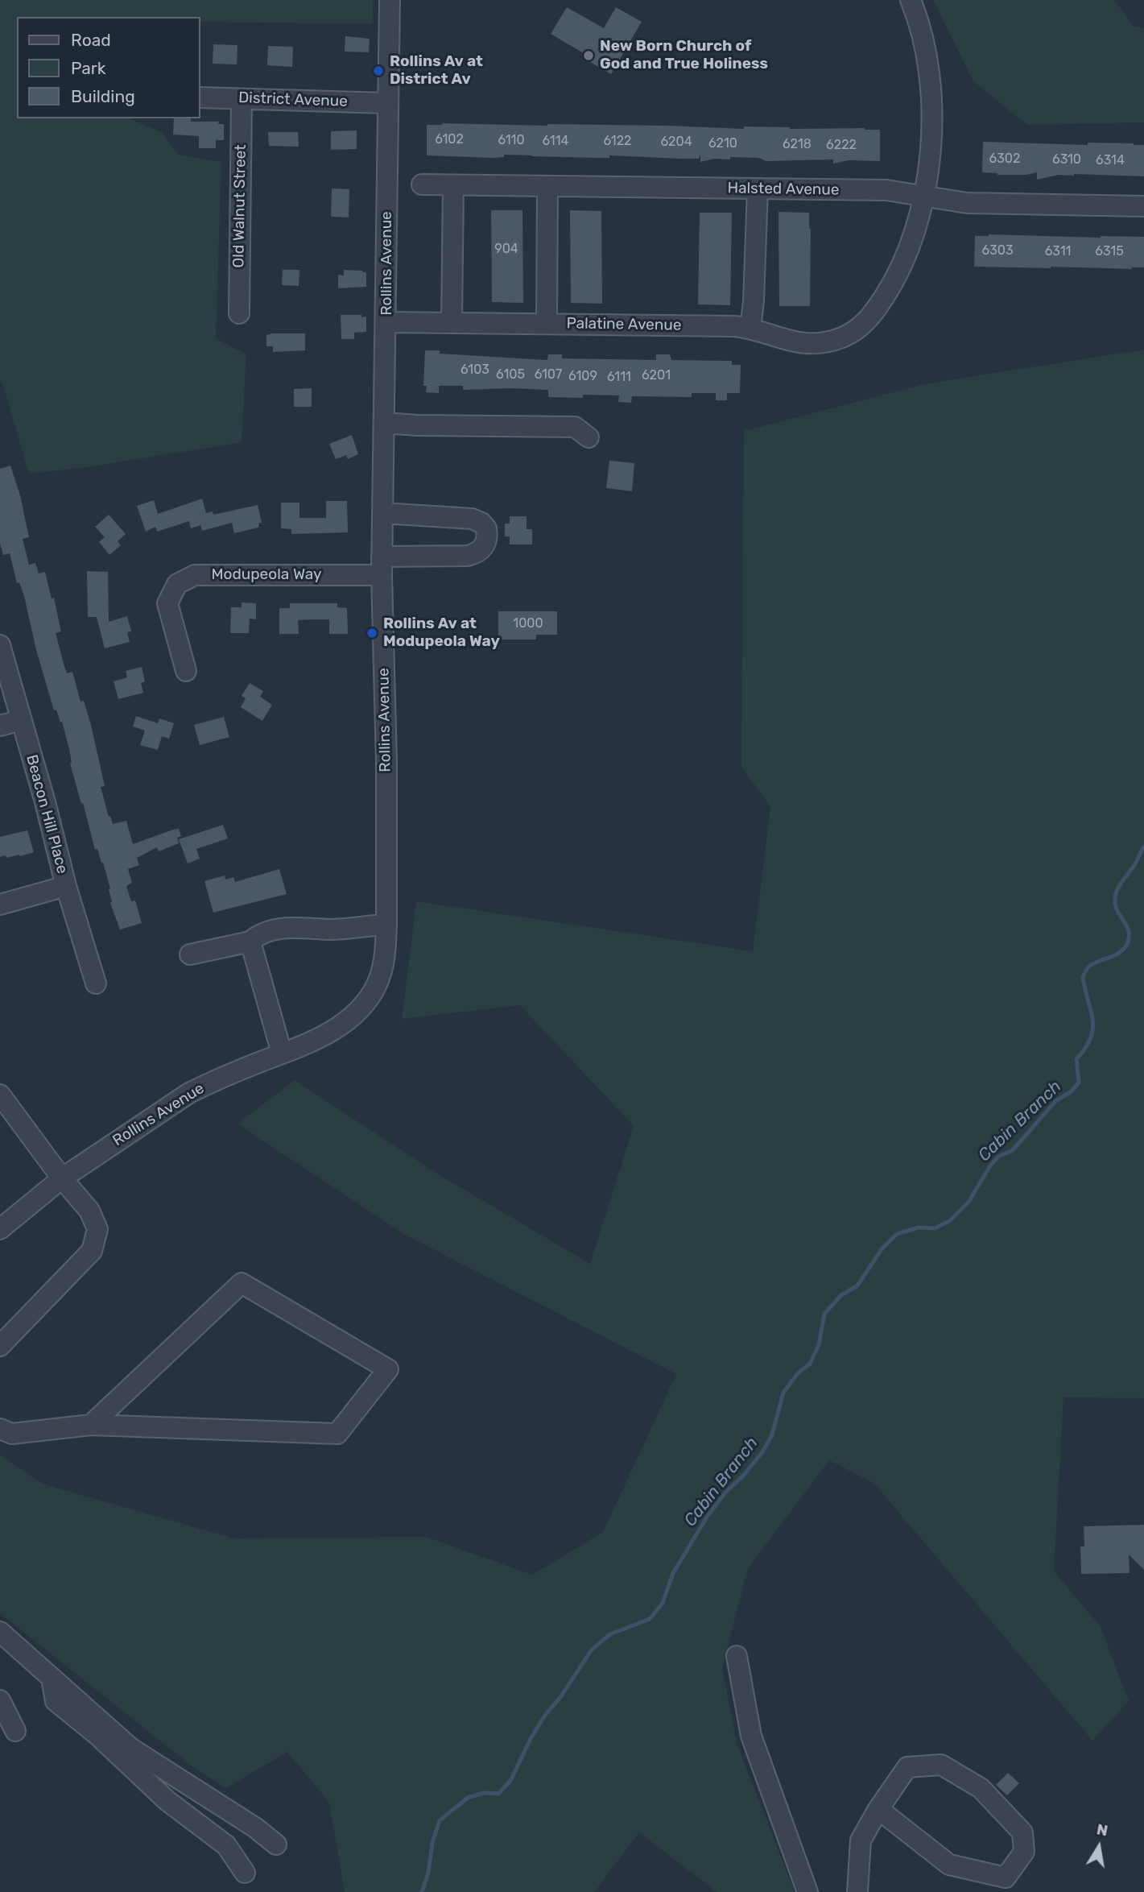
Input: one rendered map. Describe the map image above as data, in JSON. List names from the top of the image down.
{
  "streets": {
    "street": [
      "District Avenue",
      "Halsted Avenue",
      "Old Walnut Street",
      "Rollins Avenue",
      "Palatine Avenue",
      "Modupeola Way",
      "Beacon Hill Place"
    ]
  },
  "crossings": [
    ["District Avenue", "Old Walnut Street"],
    ["District Avenue", "Rollins Avenue"],
    ["Halsted Avenue", "Palatine Avenue"],
    ["Rollins Avenue", "Palatine Avenue"],
    ["Rollins Avenue", "Modupeola Way"]
  ],
  "water": ["Cabin Branch"],
  "places": ["New Born Church of God and True Holiness", "Rollins Av at District Av", "Rollins Av at Modupeola Way"],
  "house_numbers": [
    "6102",
    "6110",
    "6114",
    "6122",
    "6204",
    "6210",
    "6218",
    "6222",
    "6302",
    "6310",
    "6314",
    "904",
    "6303",
    "6311",
    "6315",
    "6103",
    "6105",
    "6107",
    "6201",
    "6109",
    "6111",
    "1000"
  ],
  "legend": ["Road", "Park", "Building"],
  "north": "top"
}
